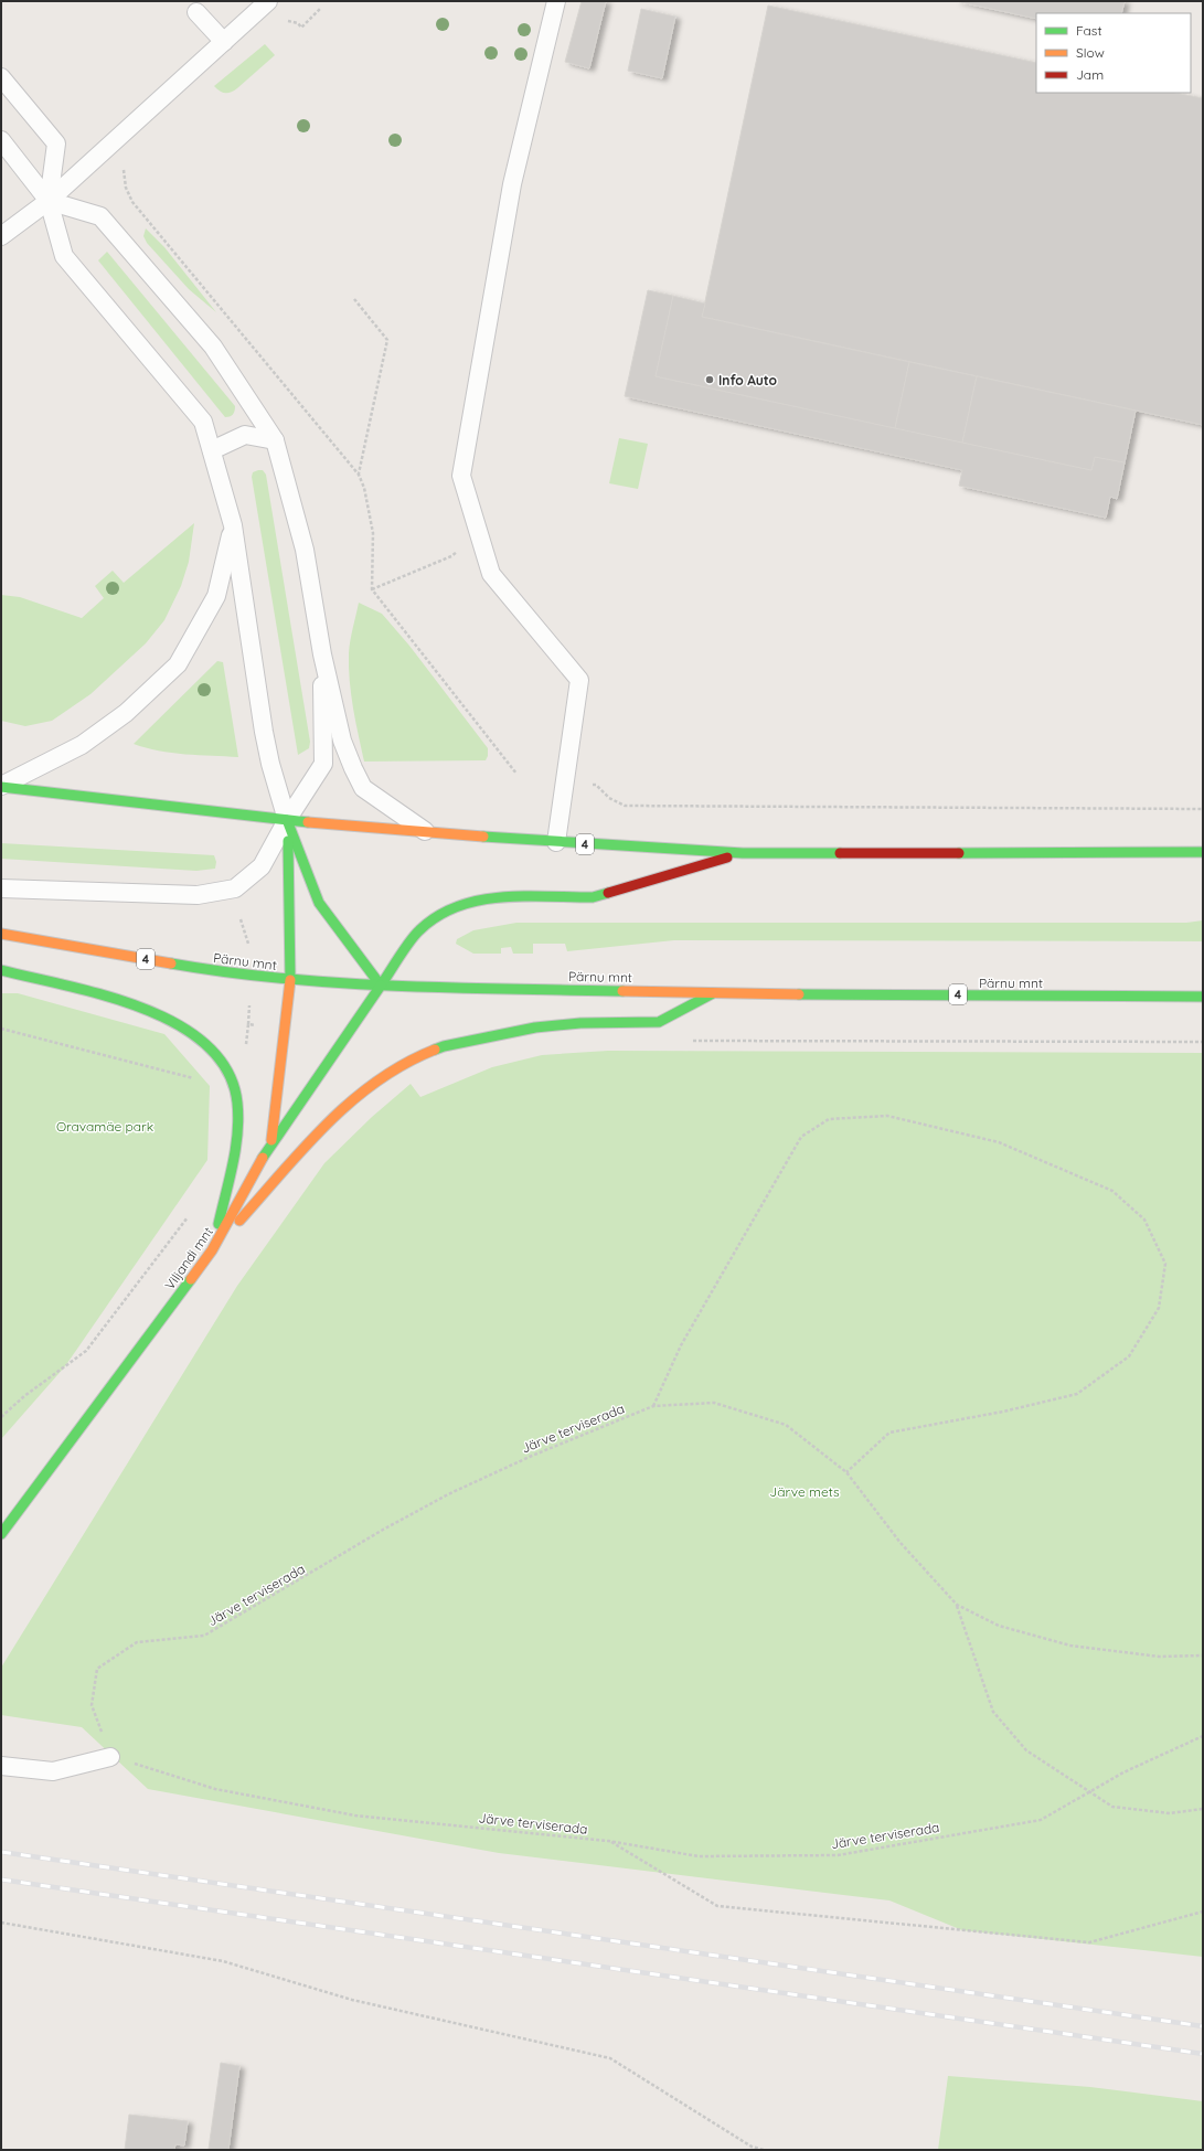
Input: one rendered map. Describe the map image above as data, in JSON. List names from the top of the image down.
{
  "streets": {
    "main road": ["4", "Pärnu mnt", "Viljandi mnt"],
    "path": ["Järve terviserada"]
  },
  "crossings": [
    ["4", "Viljandi mnt"],
    ["Pärnu mnt", "Viljandi mnt"]
  ],
  "parks": ["Oravamäe park", "Järve mets"],
  "places": ["Info Auto"],
  "legend": ["Fast", "Slow", "Jam"]
}
